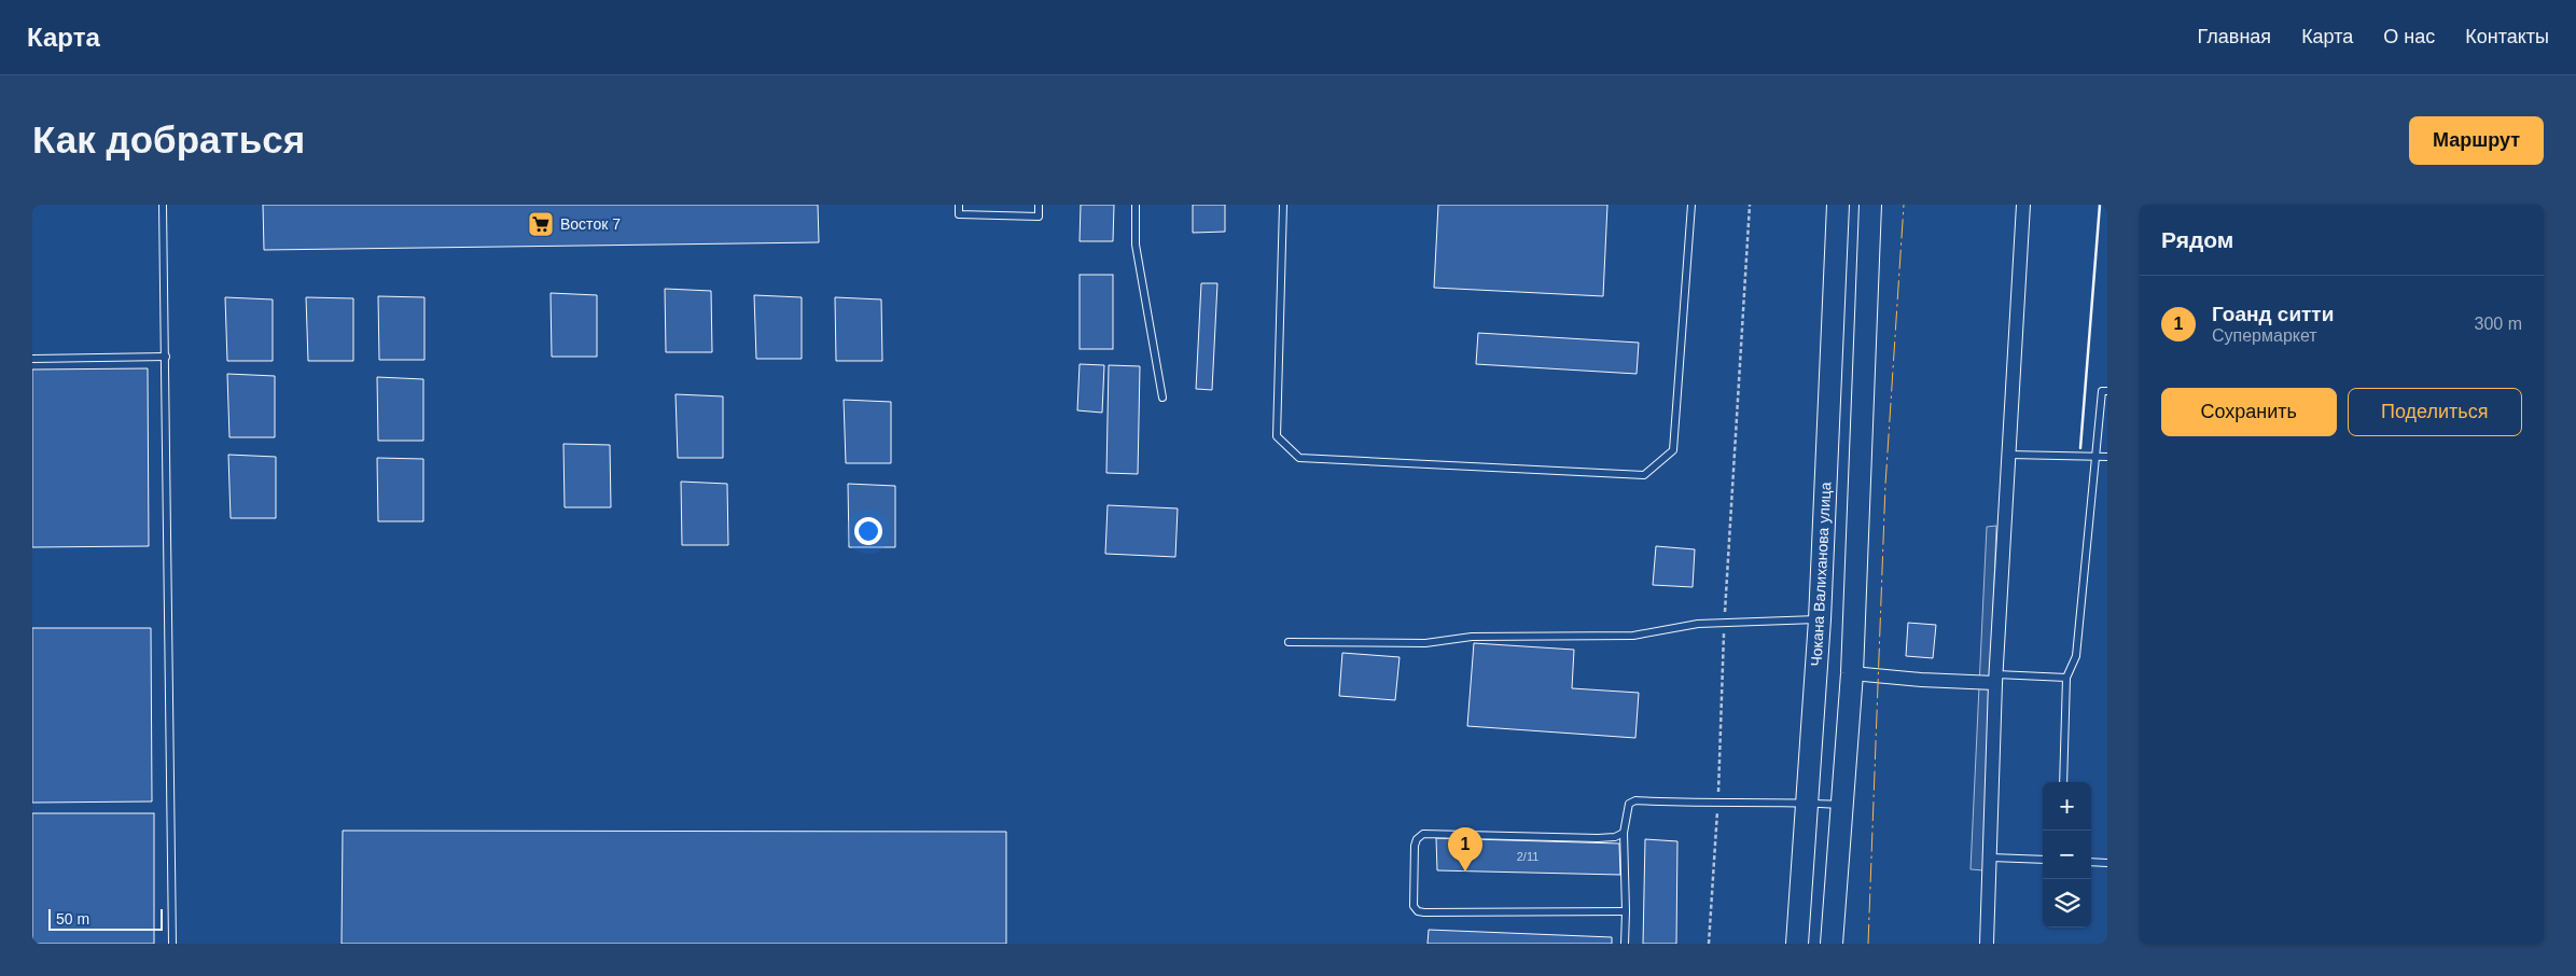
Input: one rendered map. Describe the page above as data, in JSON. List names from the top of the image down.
{
  "streets": {
    "main road": ["Чокана Валиханова улица"]
  },
  "places": {
    "supermarket": ["Восток 7"]
  },
  "house_numbers": ["2/11"],
  "scale_bar": "50 m",
  "page": {
    "header": "Карта",
    "nav": [
      "Главная",
      "Карта",
      "О нас",
      "Контакты"
    ],
    "buttons": [
      "Маршрут",
      ["Сохранить", "Поделиться"]
    ],
    "title": "Как добраться",
    "heading": "Рядом",
    "list": [
      {
        "mark": "1",
        "name": "Гоанд ситти",
        "note": "Супермаркет",
        "value": "300 m"
      }
    ],
    "map_buttons": ["+", "−"],
    "pins": "1",
    "scale": "50 m"
  }
}
